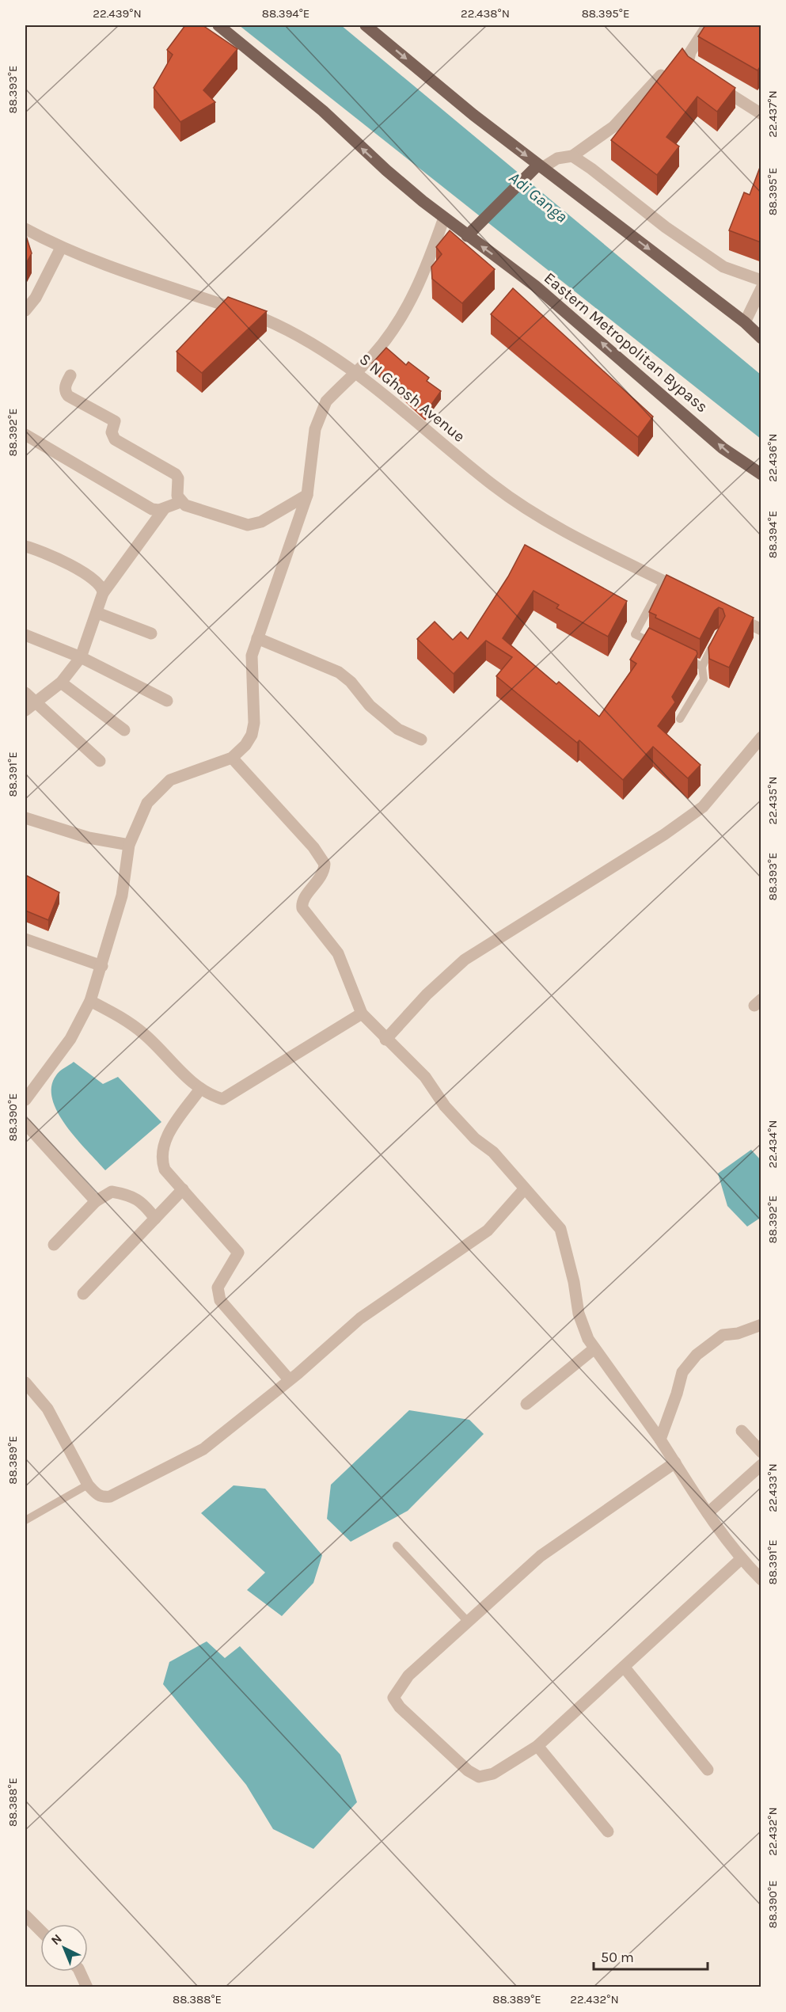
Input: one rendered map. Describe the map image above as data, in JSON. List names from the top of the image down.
{
  "streets": {
    "main road": ["Eastern Metropolitan Bypass"],
    "street": ["S N Ghosh Avenue"]
  },
  "water": ["Adi Ganga"],
  "scale_bar": "50 m",
  "north": "top left",
  "coordinates": [
    "22.439°N",
    "88.394°E",
    "22.438°N",
    "88.395°E",
    "88.393°E",
    "22.437°N",
    "88.392°E",
    "22.436°N",
    "88.391°E",
    "22.435°N",
    "88.390°E",
    "22.434°N",
    "88.389°E",
    "22.433°N",
    "88.388°E",
    "22.432°N"
  ]
}
